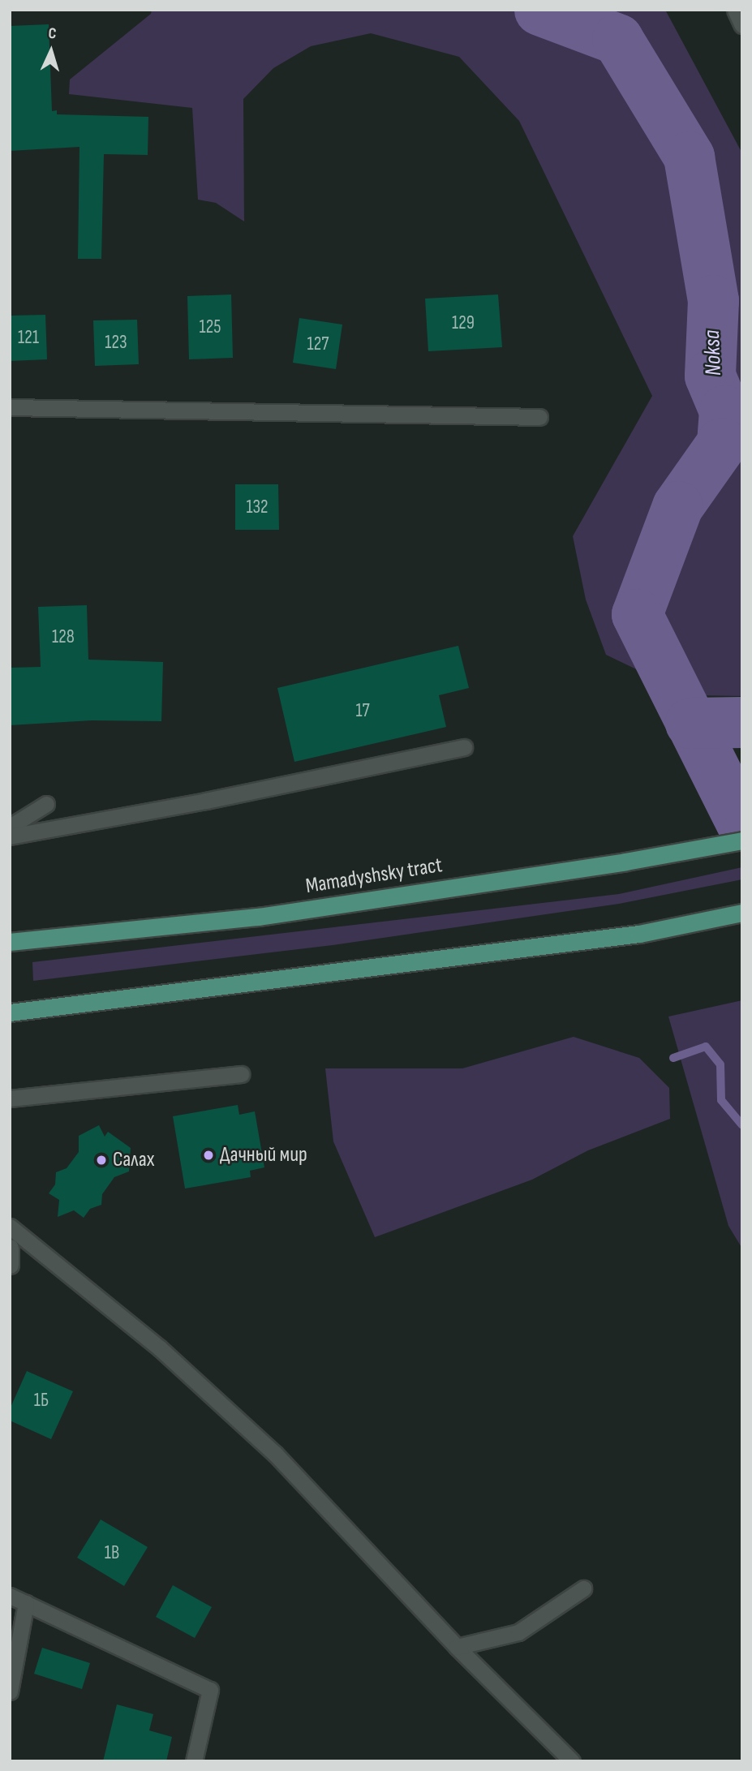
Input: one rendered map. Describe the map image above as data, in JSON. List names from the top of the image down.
{
  "streets": {
    "main road": ["Mamadyshsky tract"]
  },
  "water": ["Noksa"],
  "places": ["Дачный мир", "Салах"],
  "house_numbers": [
    "129",
    "125",
    "121",
    "123",
    "127",
    "132",
    "128",
    "17",
    "1Б",
    "1В"
  ],
  "north": "top"
}
